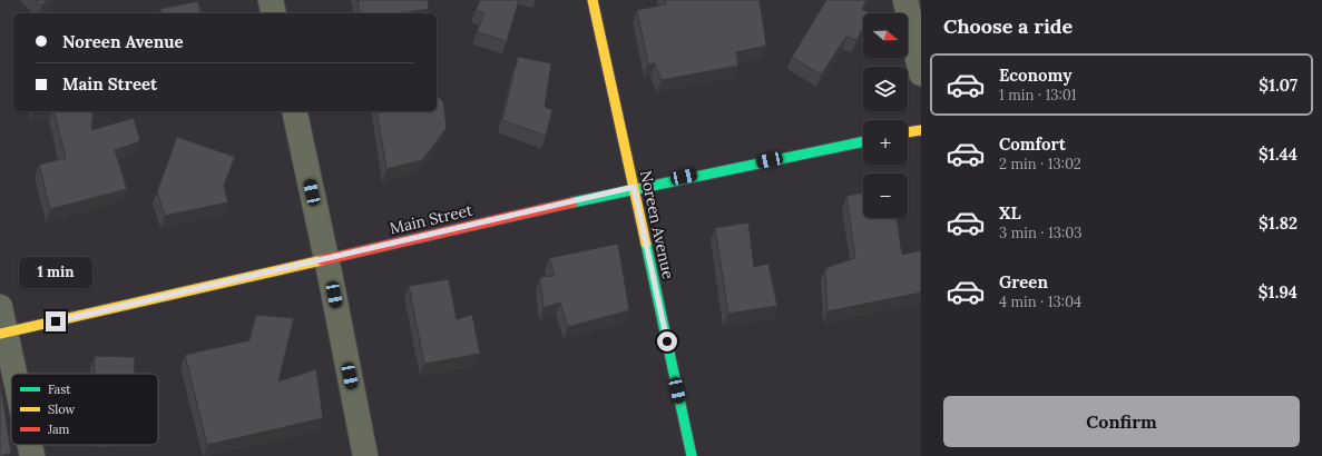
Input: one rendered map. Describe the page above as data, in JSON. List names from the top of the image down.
{
  "streets": {
    "street": ["Main Street", "Noreen Avenue"]
  },
  "crossings": [
    ["Main Street", "Noreen Avenue"]
  ],
  "legend": ["Fast", "Slow", "Jam"],
  "north": "right",
  "page": {
    "heading": "Choose a ride",
    "map_buttons": ["+", "−"],
    "banner": ["Noreen Avenue", "Main Street"],
    "list": [
      {
        "name": "Economy",
        "note": "1 min · 13:01",
        "value": "$1.07"
      },
      {
        "name": "Comfort",
        "note": "2 min · 13:02",
        "value": "$1.44"
      },
      {
        "name": "XL",
        "note": "3 min · 13:03",
        "value": "$1.82"
      },
      {
        "name": "Green",
        "note": "4 min · 13:04",
        "value": "$1.94"
      }
    ],
    "bubble": "1 min",
    "buttons": "Confirm"
  }
}
